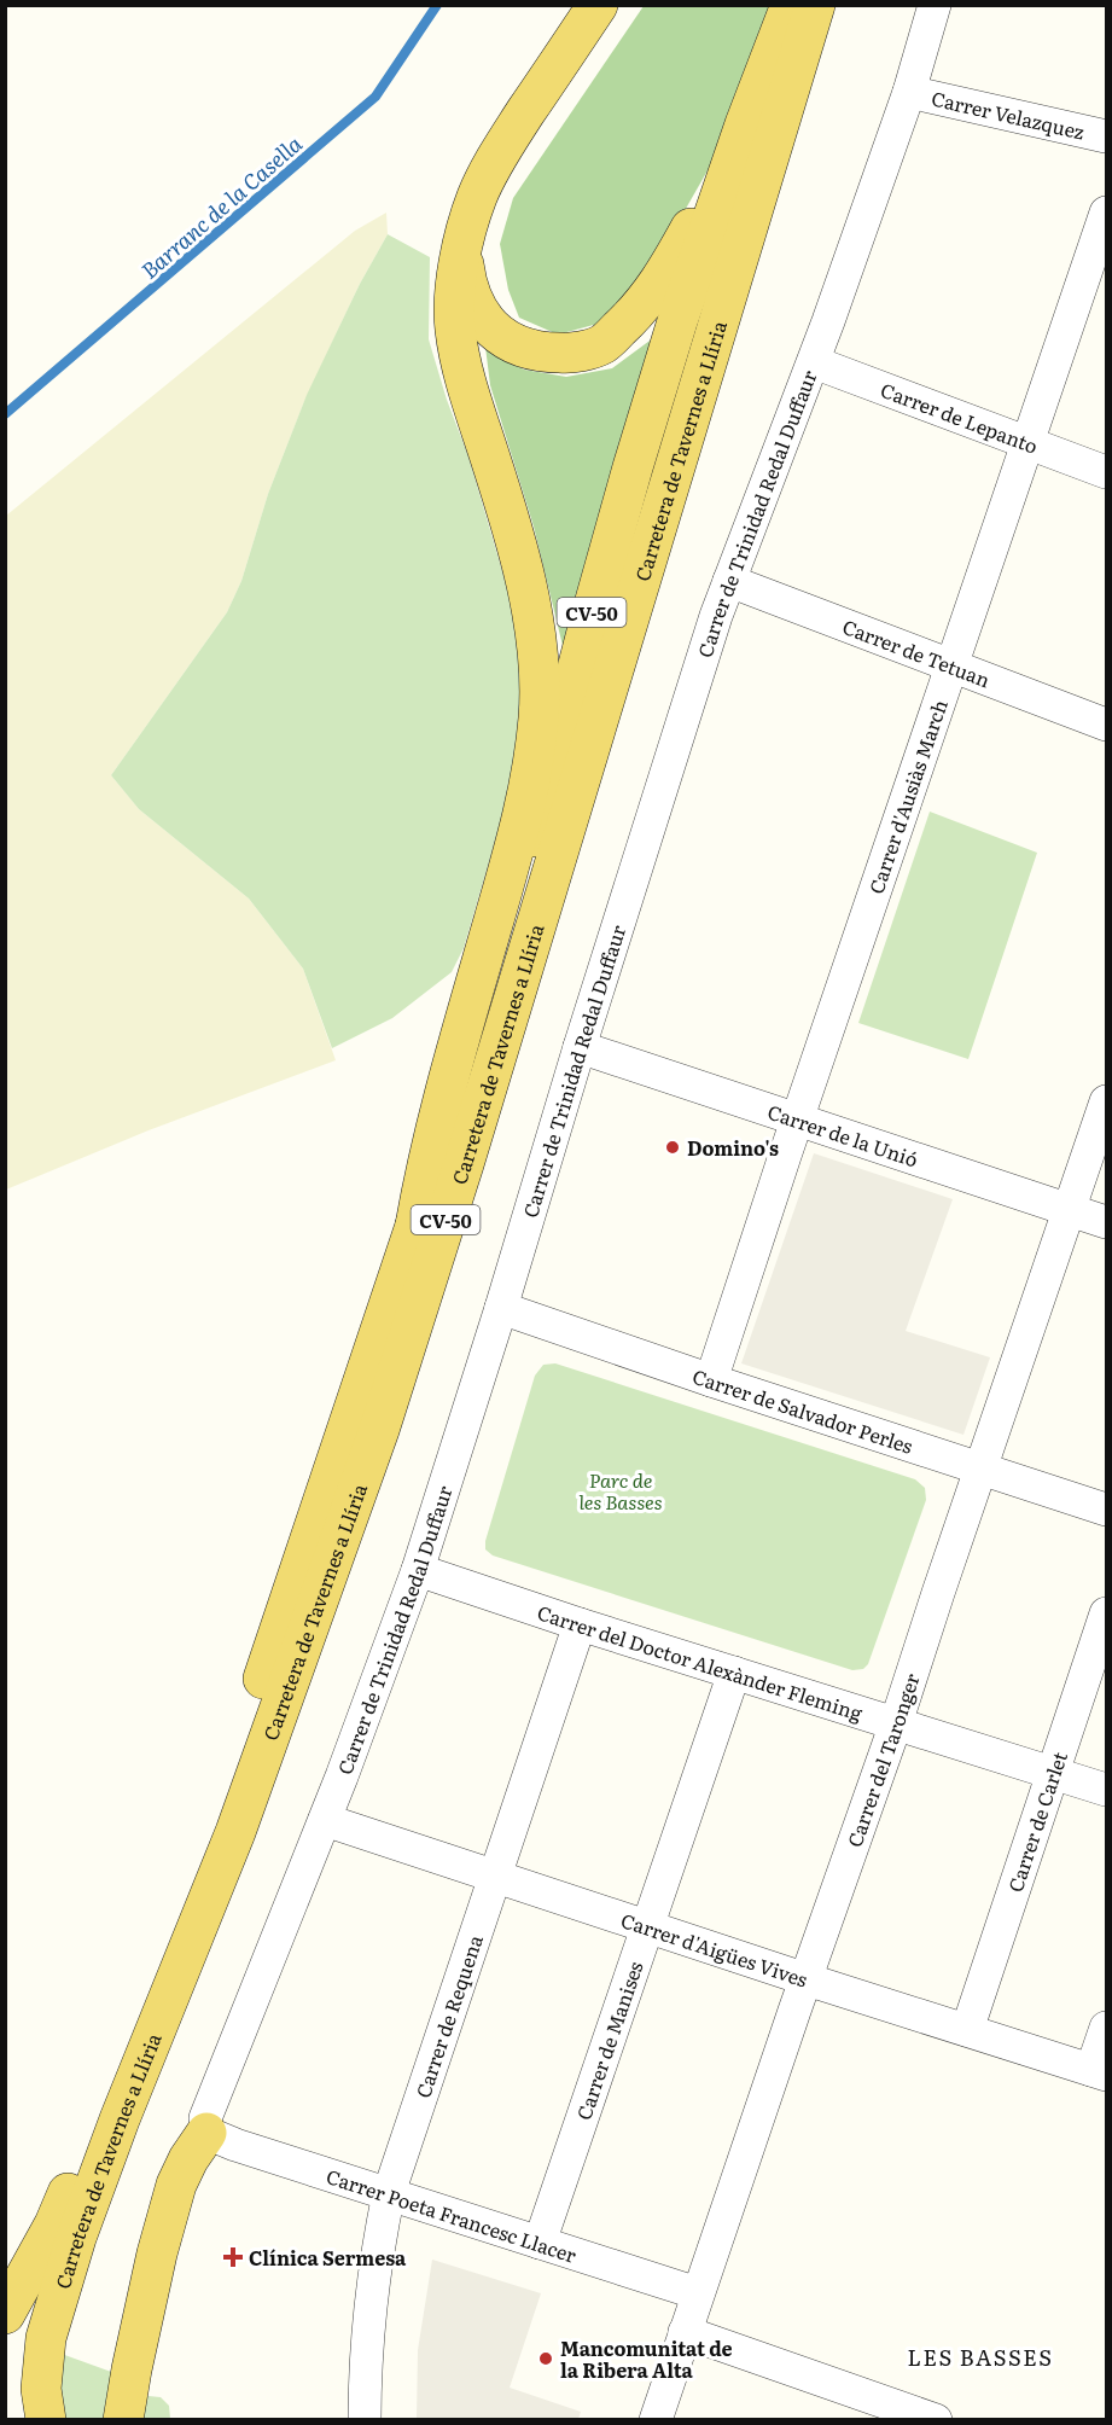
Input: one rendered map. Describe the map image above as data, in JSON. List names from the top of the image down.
{
  "streets": {
    "main road": ["Carretera de Tavernes a Llíria", "CV-50"],
    "street": [
      "Carrer Velazquez",
      "Carrer de Lepanto",
      "Carrer de Trinidad Redal Duffaur",
      "Carrer de Tetuan",
      "Carrer d'Ausiàs March",
      "Carrer de la Unió",
      "Carrer de Salvador Perles",
      "Carrer del Doctor Alexànder Fleming",
      "Carrer del Taronger",
      "Carrer de Carlet",
      "Carrer d'Aigües Vives",
      "Carrer de Requena",
      "Carrer de Manises",
      "Carrer Poeta Francesc Llacer"
    ]
  },
  "crossings": [
    ["Carrer Velazquez", "Carrer de Trinidad Redal Duffaur"],
    ["Carrer de Lepanto", "Carrer de Trinidad Redal Duffaur"],
    ["Carrer de Lepanto", "Carrer d'Ausiàs March"],
    ["Carrer de Trinidad Redal Duffaur", "Carrer de Tetuan"],
    ["Carrer de Trinidad Redal Duffaur", "Carrer de la Unió"],
    ["Carrer de Trinidad Redal Duffaur", "Carrer de Salvador Perles"],
    ["Carrer de Trinidad Redal Duffaur", "Carrer del Doctor Alexànder Fleming"],
    ["Carrer de Trinidad Redal Duffaur", "Carrer d'Aigües Vives"],
    ["Carrer de Trinidad Redal Duffaur", "Carrer Poeta Francesc Llacer"],
    ["Carrer de Tetuan", "Carrer d'Ausiàs March"],
    ["Carrer d'Ausiàs March", "Carrer de la Unió"],
    ["Carrer d'Ausiàs March", "Carrer de Salvador Perles"],
    ["Carrer de la Unió", "Carrer del Taronger"],
    ["Carrer de Salvador Perles", "Carrer del Taronger"],
    ["Carrer del Doctor Alexànder Fleming", "Carrer del Taronger"],
    ["Carrer del Doctor Alexànder Fleming", "Carrer de Carlet"],
    ["Carrer del Doctor Alexànder Fleming", "Carrer de Requena"],
    ["Carrer del Doctor Alexànder Fleming", "Carrer de Manises"],
    ["Carrer del Taronger", "Carrer d'Aigües Vives"],
    ["Carrer del Taronger", "Carrer Poeta Francesc Llacer"],
    ["Carrer de Carlet", "Carrer d'Aigües Vives"],
    ["Carrer d'Aigües Vives", "Carrer de Requena"],
    ["Carrer d'Aigües Vives", "Carrer de Manises"],
    ["Carrer de Requena", "Carrer Poeta Francesc Llacer"],
    ["Carrer de Manises", "Carrer Poeta Francesc Llacer"]
  ],
  "districts": ["LES BASSES"],
  "water": ["Barranc de la Casella"],
  "parks": ["Parc de les Basses"],
  "places": {
    "other": ["Domino's", "Mancomunitat de la Ribera Alta"],
    "health": ["Clínica Sermesa"]
  }
}
